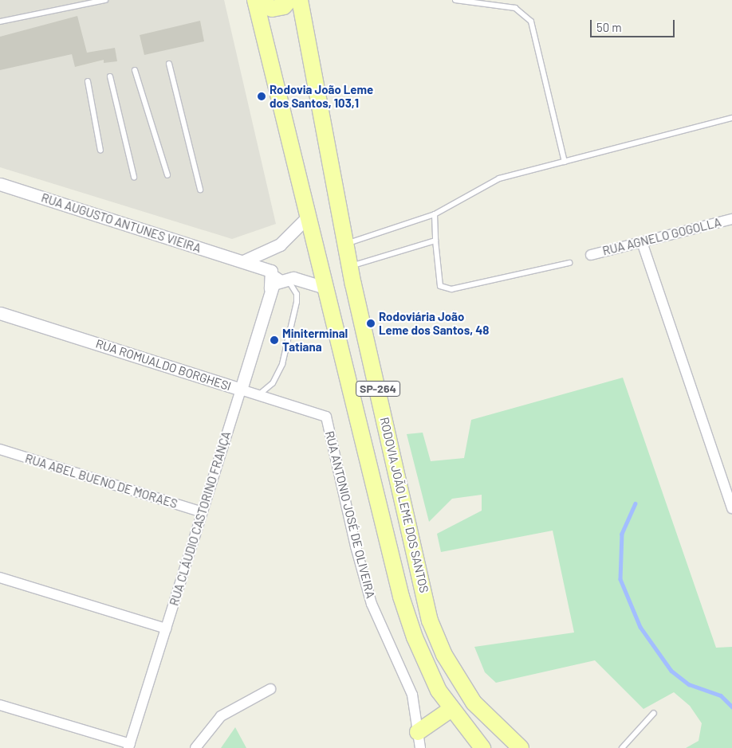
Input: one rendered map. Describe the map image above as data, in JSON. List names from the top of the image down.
{
  "streets": {
    "main road": ["SP-264", "RODOVIA JOÃO LEME DOS SANTOS"],
    "street": [
      "RUA AUGUSTO ANTUNES VIEIRA",
      "RUA AGNELO GOGOLLA",
      "RUA ROMUALDO BORGHESI",
      "RUA ABEL BUENO DE MORAES",
      "RUA ANTONIO JOSÉ DE OLIVEIRA",
      "RUA CLÁUDIO CASTORINO FRANÇA"
    ]
  },
  "crossings": [
    ["RUA AUGUSTO ANTUNES VIEIRA", "RUA CLÁUDIO CASTORINO FRANÇA"],
    ["RUA ROMUALDO BORGHESI", "RUA ANTONIO JOSÉ DE OLIVEIRA"],
    ["RUA ROMUALDO BORGHESI", "RUA CLÁUDIO CASTORINO FRANÇA"],
    ["RUA ABEL BUENO DE MORAES", "RUA CLÁUDIO CASTORINO FRANÇA"]
  ],
  "places": ["Rodovia João Leme dos Santos, 103,1", "Rodoviária João Leme dos Santos, 48", "Miniterminal Tatiana"],
  "scale_bar": "50 m"
}
